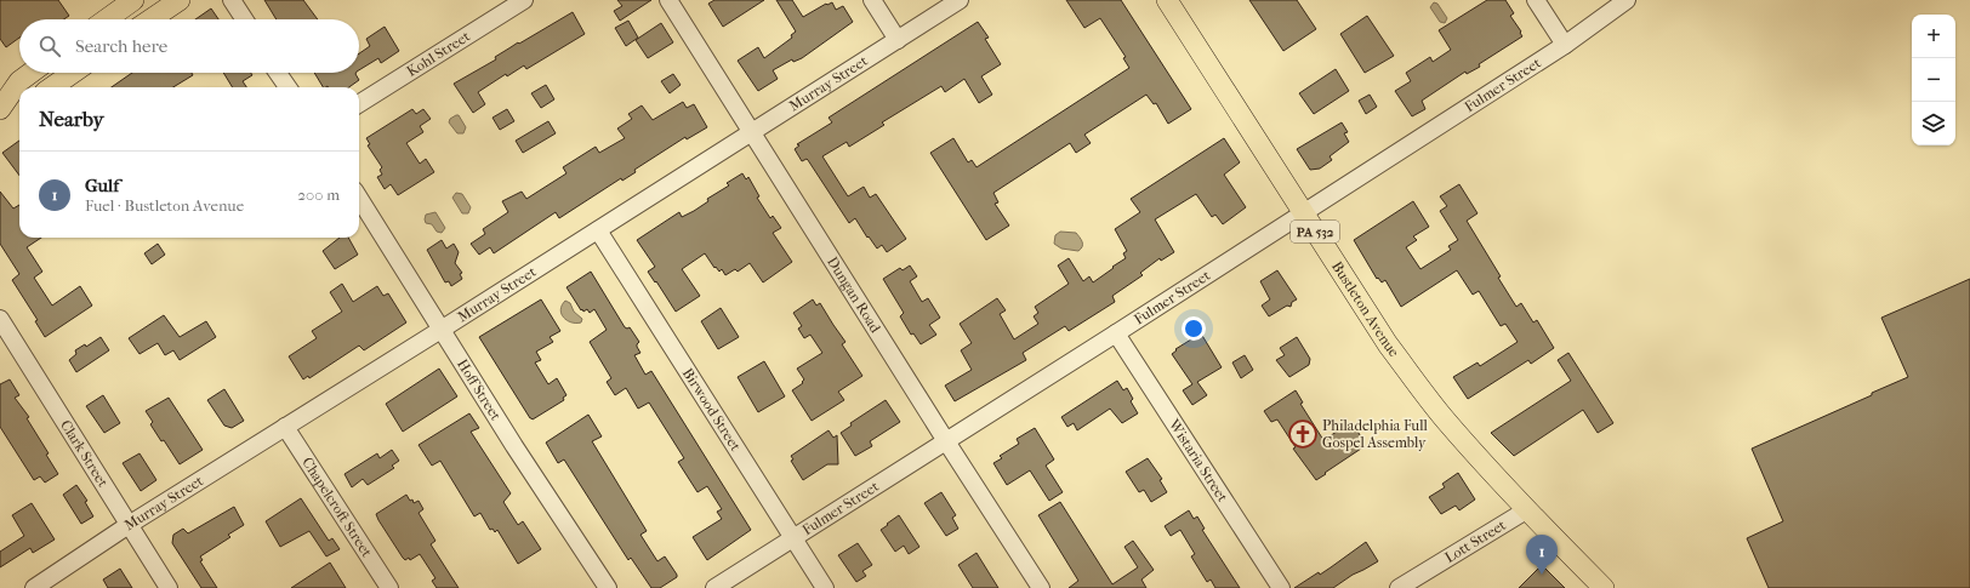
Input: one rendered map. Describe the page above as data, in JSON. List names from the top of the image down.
{
  "streets": {
    "main road": ["PA 532", "Bustleton Avenue"],
    "street": [
      "Kohl Street",
      "Murray Street",
      "Fulmer Street",
      "Dungan Road",
      "Hoff Street",
      "Birwood Street",
      "Clark Street",
      "Wistaria Street",
      "Chapelcroft Street",
      "Lott Street"
    ]
  },
  "crossings": [
    ["Murray Street", "Dungan Road"],
    ["Murray Street", "Hoff Street"],
    ["Murray Street", "Birwood Street"],
    ["Murray Street", "Clark Street"],
    ["Murray Street", "Chapelcroft Street"],
    ["Fulmer Street", "Dungan Road"],
    ["Fulmer Street", "Bustleton Avenue"],
    ["Fulmer Street", "Birwood Street"],
    ["Fulmer Street", "Wistaria Street"],
    ["Bustleton Avenue", "Lott Street"]
  ],
  "places": {
    "church": ["Philadelphia Full Gospel Assembly"]
  },
  "page": {
    "map_buttons": ["+", "−"],
    "search": "Search here",
    "heading": "Nearby",
    "list": [
      {
        "mark": "1",
        "name": "Gulf",
        "note": "Fuel · Bustleton Avenue",
        "value": "200 m"
      }
    ],
    "pins": "1"
  }
}
